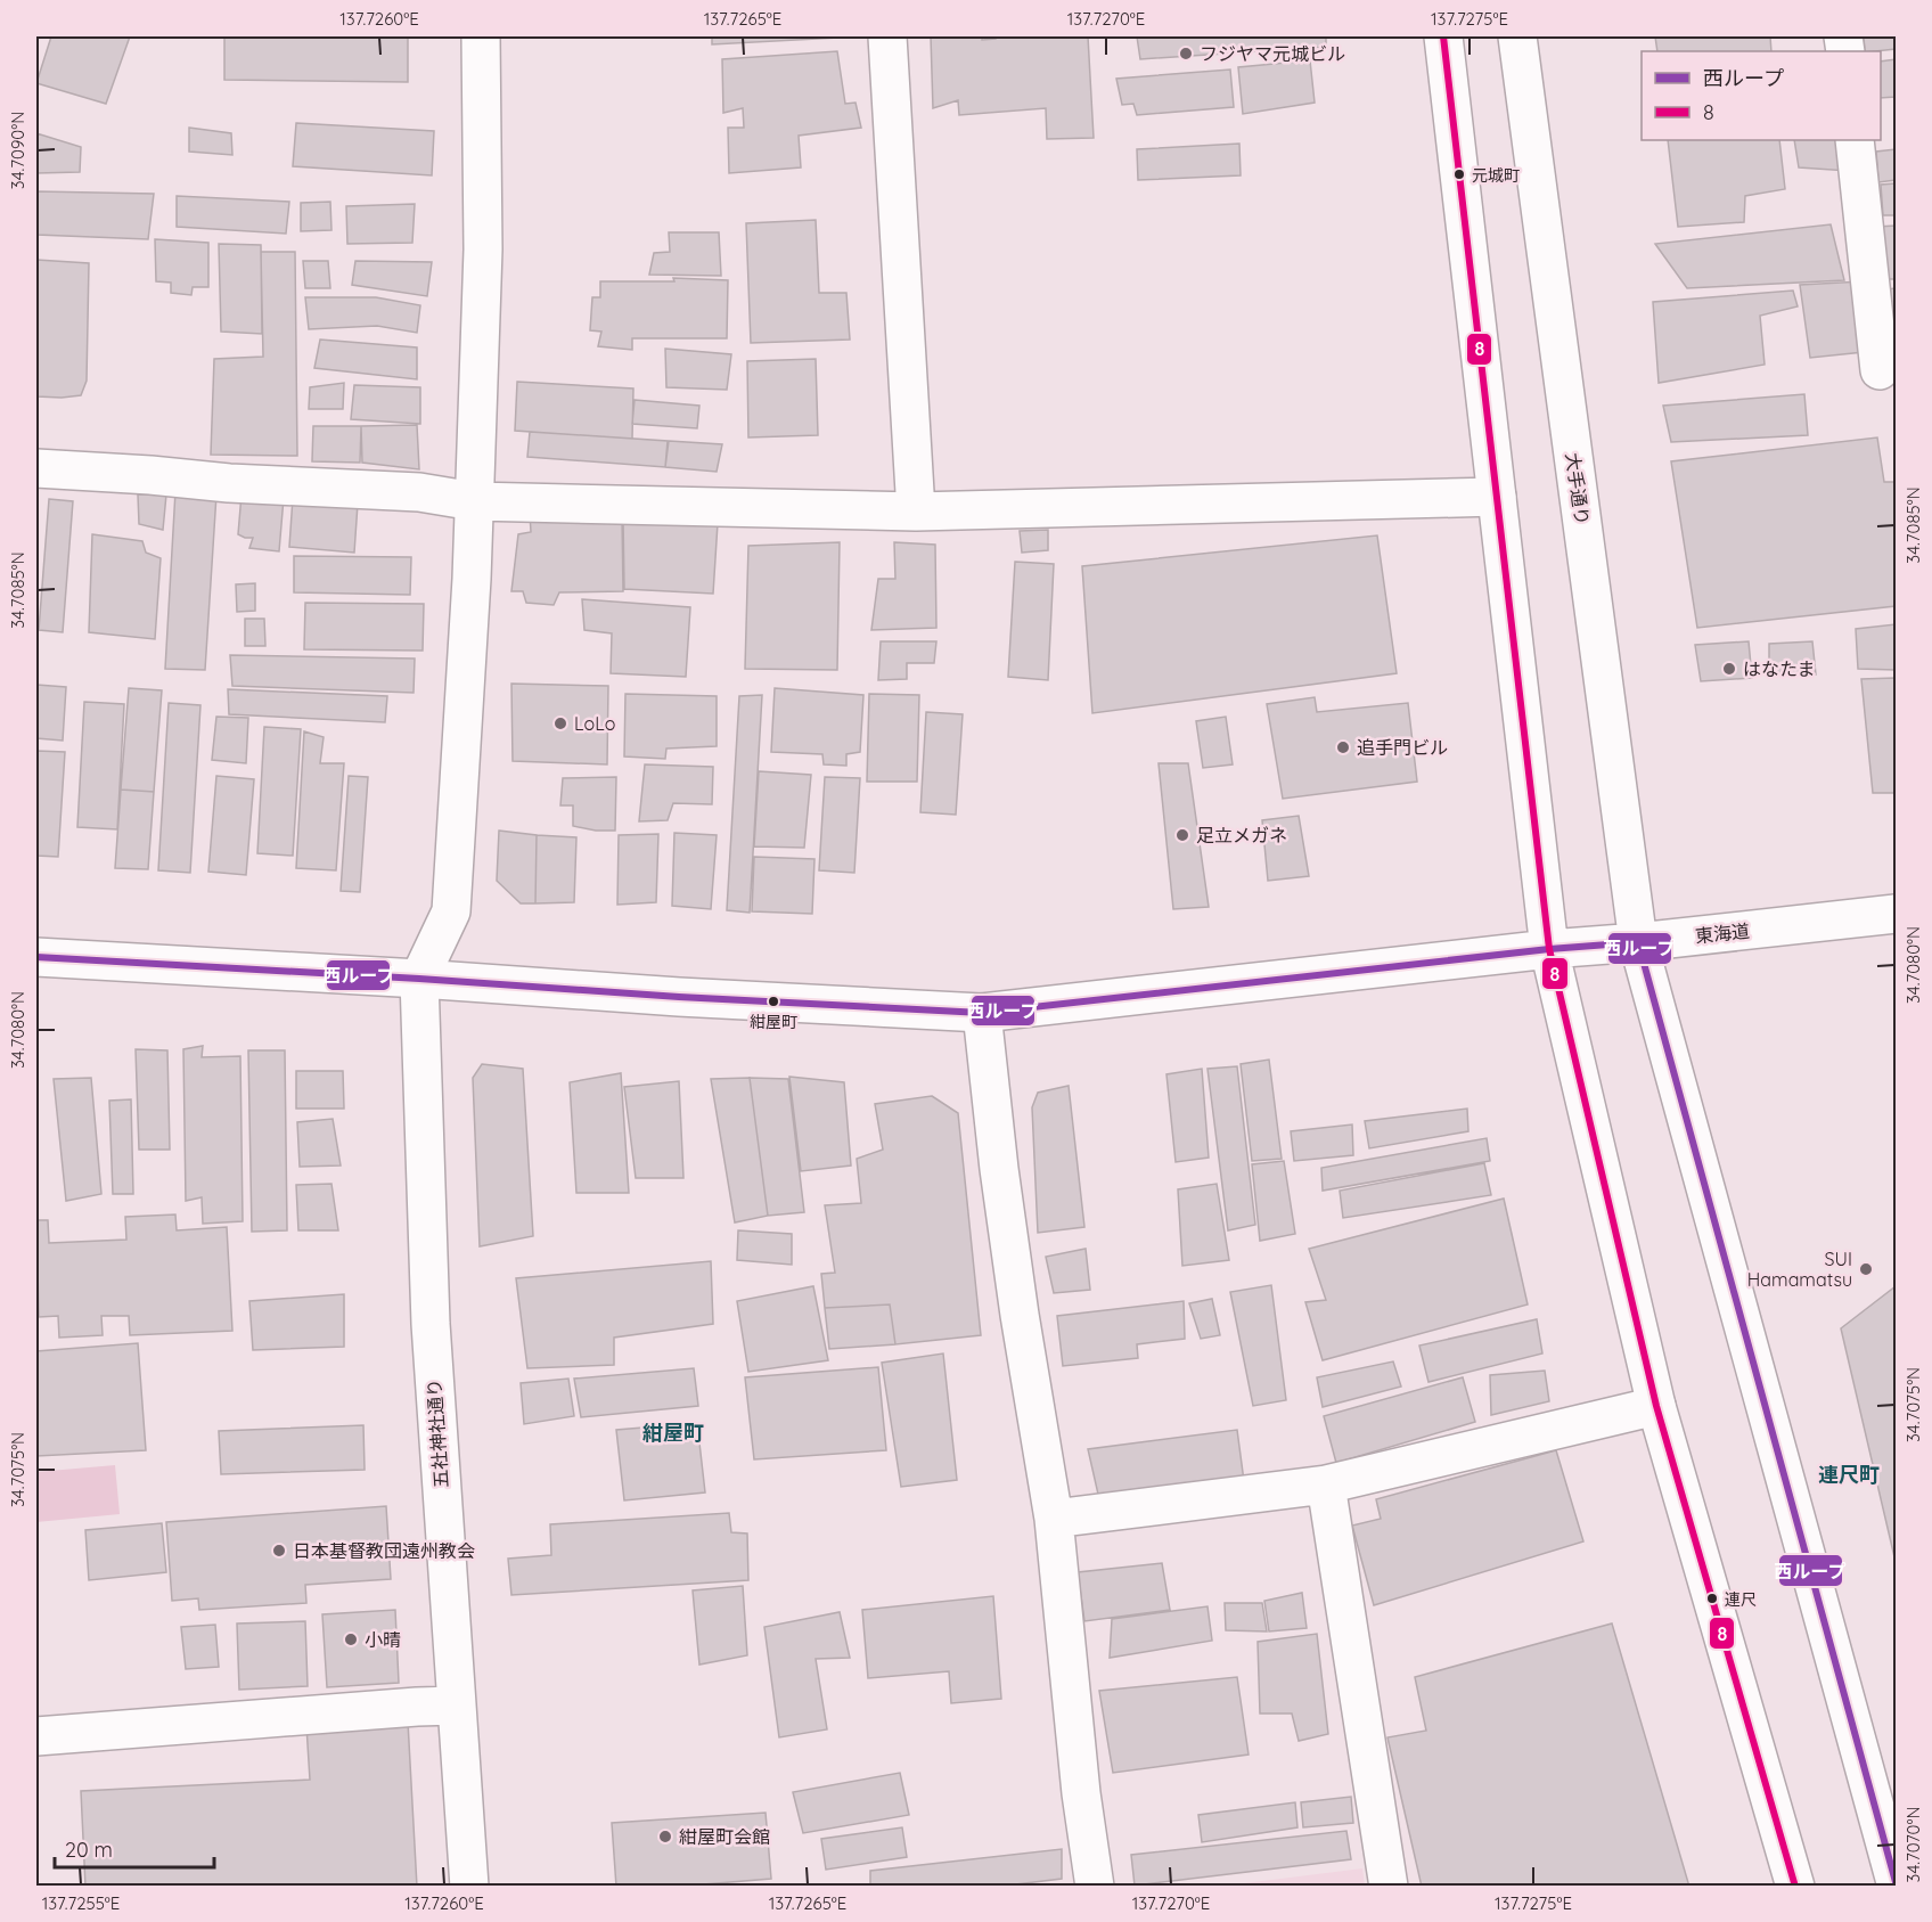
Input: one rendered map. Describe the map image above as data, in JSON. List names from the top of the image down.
{
  "streets": {
    "main road": ["大手通り", "東海道", "五社神社通り"]
  },
  "crossings": [
    ["大手通り", "東海道"],
    ["東海道", "五社神社通り"]
  ],
  "districts": ["紺屋町", "連尺町"],
  "places": [
    "フジヤマ元城ビル",
    "元城町",
    "はなたま",
    "LoLo",
    "追手門ビル",
    "足立メガネ",
    "紺屋町",
    "SUI Hamamatsu",
    "日本基督教団遠州教会",
    "連尺",
    "小晴",
    "紺屋町会館"
  ],
  "lines": ["transit line 8", "transit line 西ループ"],
  "legend": ["西ループ", "8"],
  "scale_bar": "20 m",
  "coordinates": [
    "137.7260°E",
    "137.7265°E",
    "137.7270°E",
    "137.7275°E",
    "34.7090°N",
    "34.7085°N",
    "34.7080°N",
    "34.7075°N",
    "34.7070°N",
    "137.7255°E"
  ]
}
